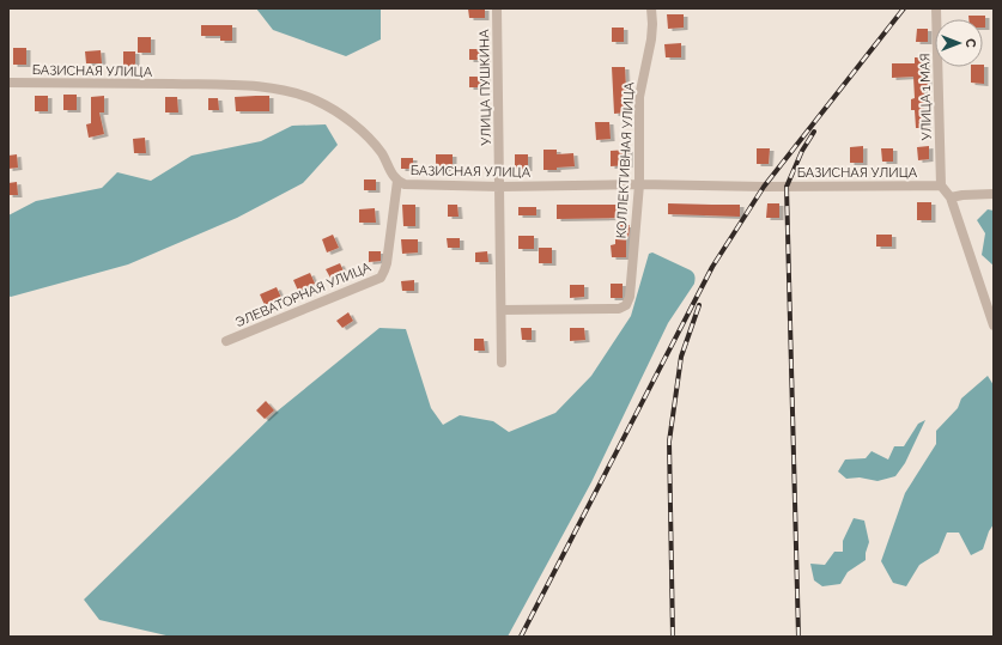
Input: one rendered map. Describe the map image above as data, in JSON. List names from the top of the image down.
{
  "streets": {
    "street": [
      "БАЗИСНАЯ УЛИЦА",
      "УЛИЦА ПУШКИНА",
      "УЛИЦА 1 МАЯ",
      "КОЛЛЕКТИВНАЯ УЛИЦА",
      "ЭЛЕВАТОРНАЯ УЛИЦА"
    ]
  },
  "crossings": [
    ["БАЗИСНАЯ УЛИЦА", "УЛИЦА ПУШКИНА"],
    ["БАЗИСНАЯ УЛИЦА", "УЛИЦА 1 МАЯ"],
    ["БАЗИСНАЯ УЛИЦА", "КОЛЛЕКТИВНАЯ УЛИЦА"],
    ["БАЗИСНАЯ УЛИЦА", "ЭЛЕВАТОРНАЯ УЛИЦА"],
    ["УЛИЦА ПУШКИНА", "КОЛЛЕКТИВНАЯ УЛИЦА"]
  ],
  "north": "right"
}
